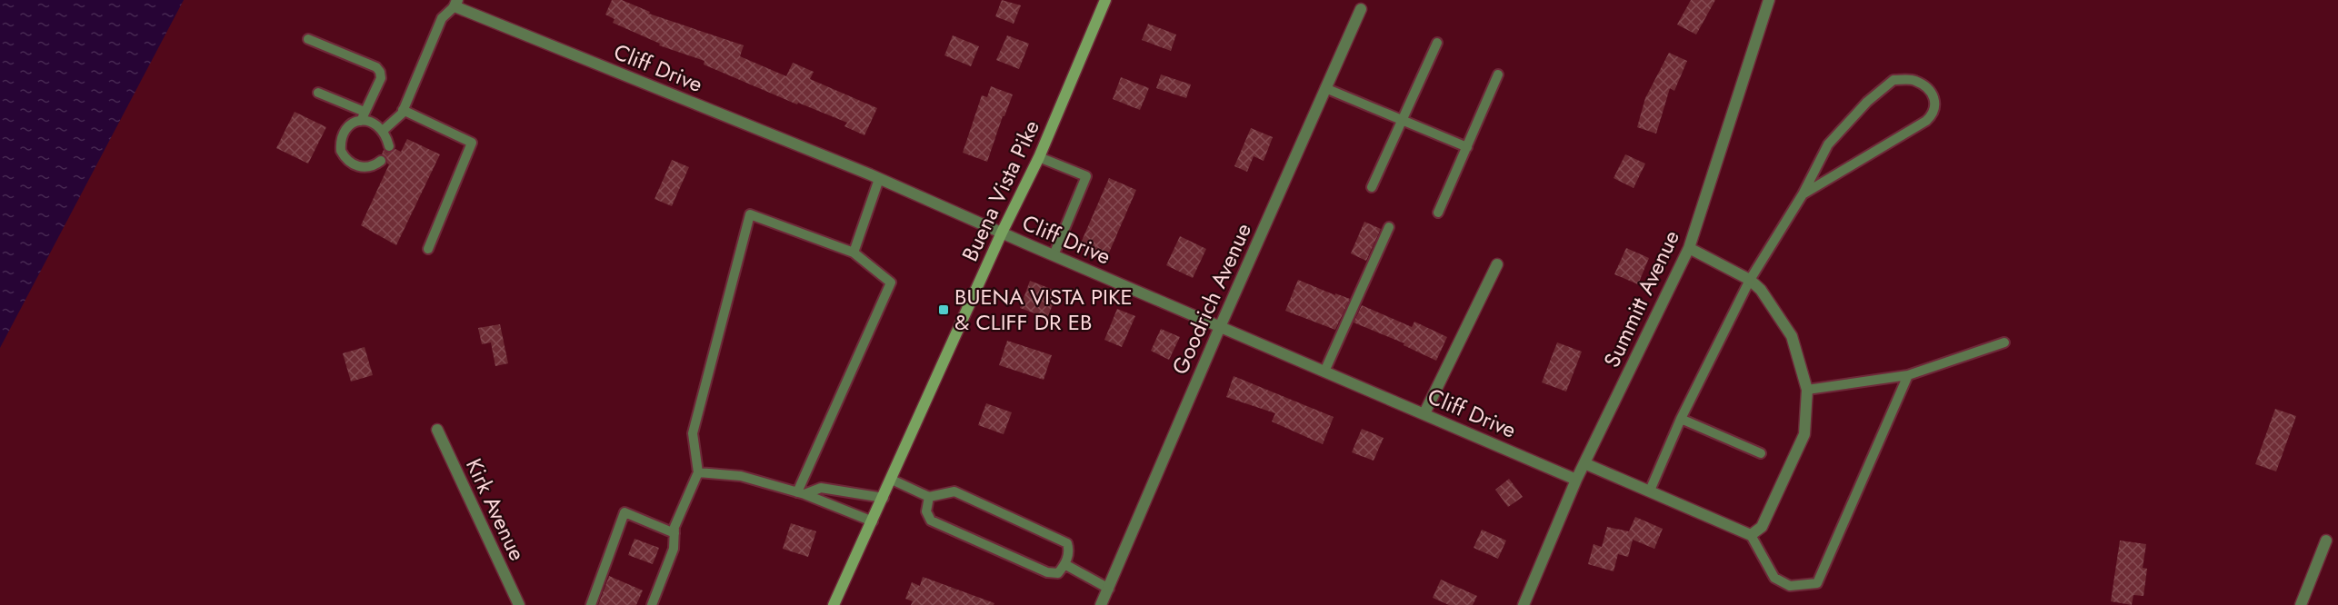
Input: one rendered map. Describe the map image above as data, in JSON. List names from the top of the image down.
{
  "streets": {
    "main road": ["Buena Vista Pike"],
    "street": [
      "Cliff Drive",
      "Goodrich Avenue",
      "Summitt Avenue",
      "Kirk Avenue"
    ]
  },
  "crossings": [
    ["Cliff Drive", "Buena Vista Pike"],
    ["Cliff Drive", "Goodrich Avenue"],
    ["Cliff Drive", "Summitt Avenue"]
  ],
  "places": {
    "transit": ["BUENA VISTA PIKE & CLIFF DR EB"]
  }
}
